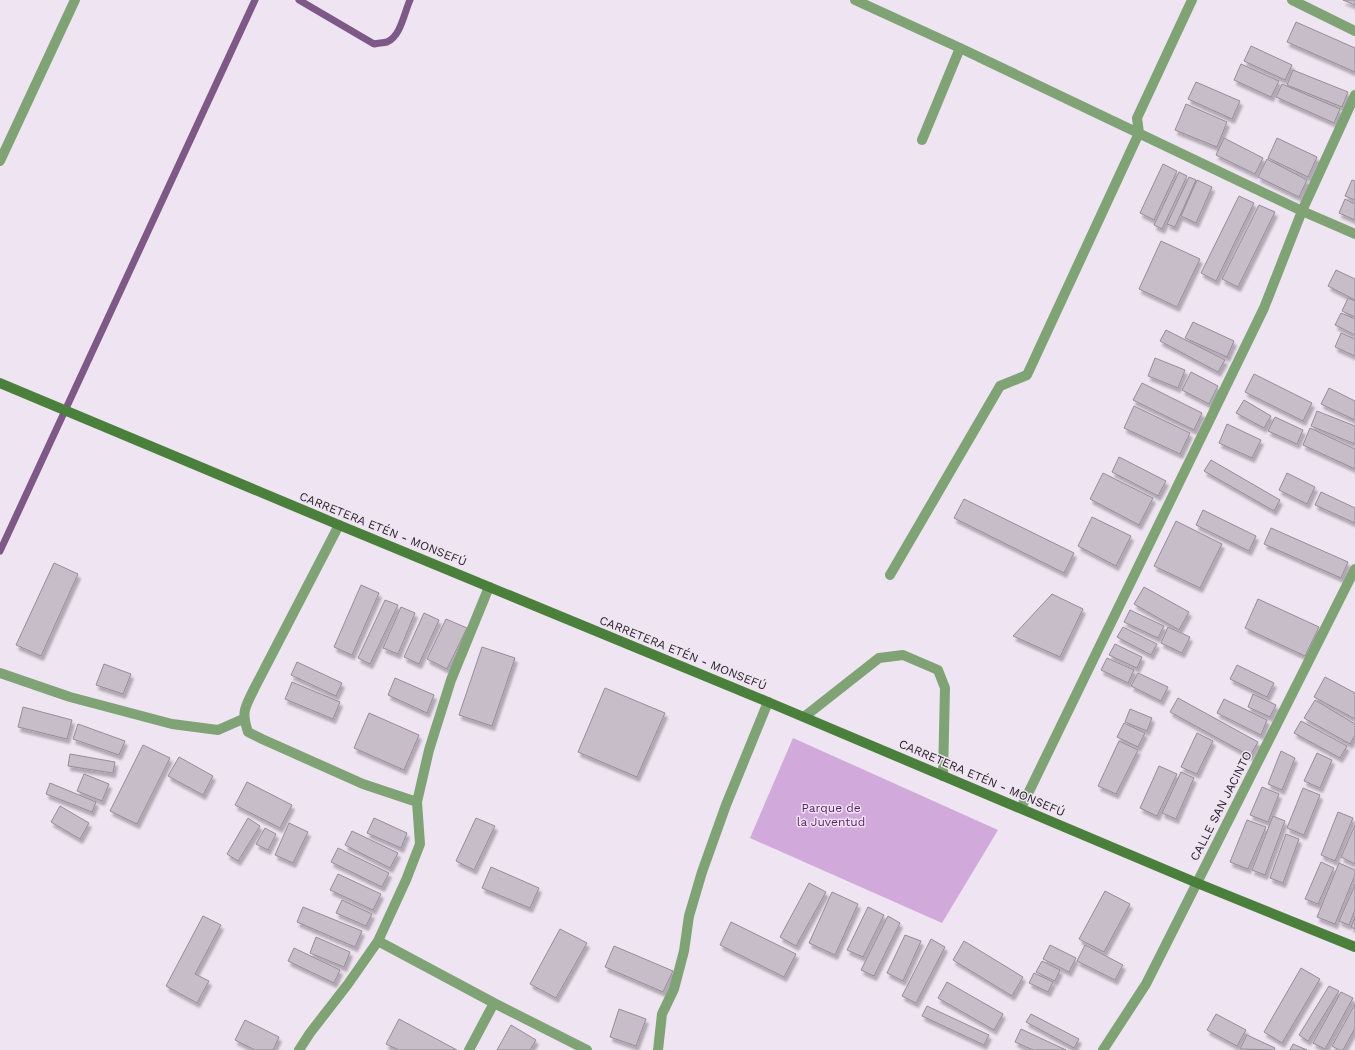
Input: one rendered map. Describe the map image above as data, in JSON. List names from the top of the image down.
{
  "streets": {
    "main road": ["CARRETERA ETÉN - MONSEFÚ"],
    "street": ["CALLE SAN JACINTO"]
  },
  "crossings": [
    ["CARRETERA ETÉN - MONSEFÚ", "CALLE SAN JACINTO"]
  ],
  "parks": ["Parque de la Juventud"]
}
